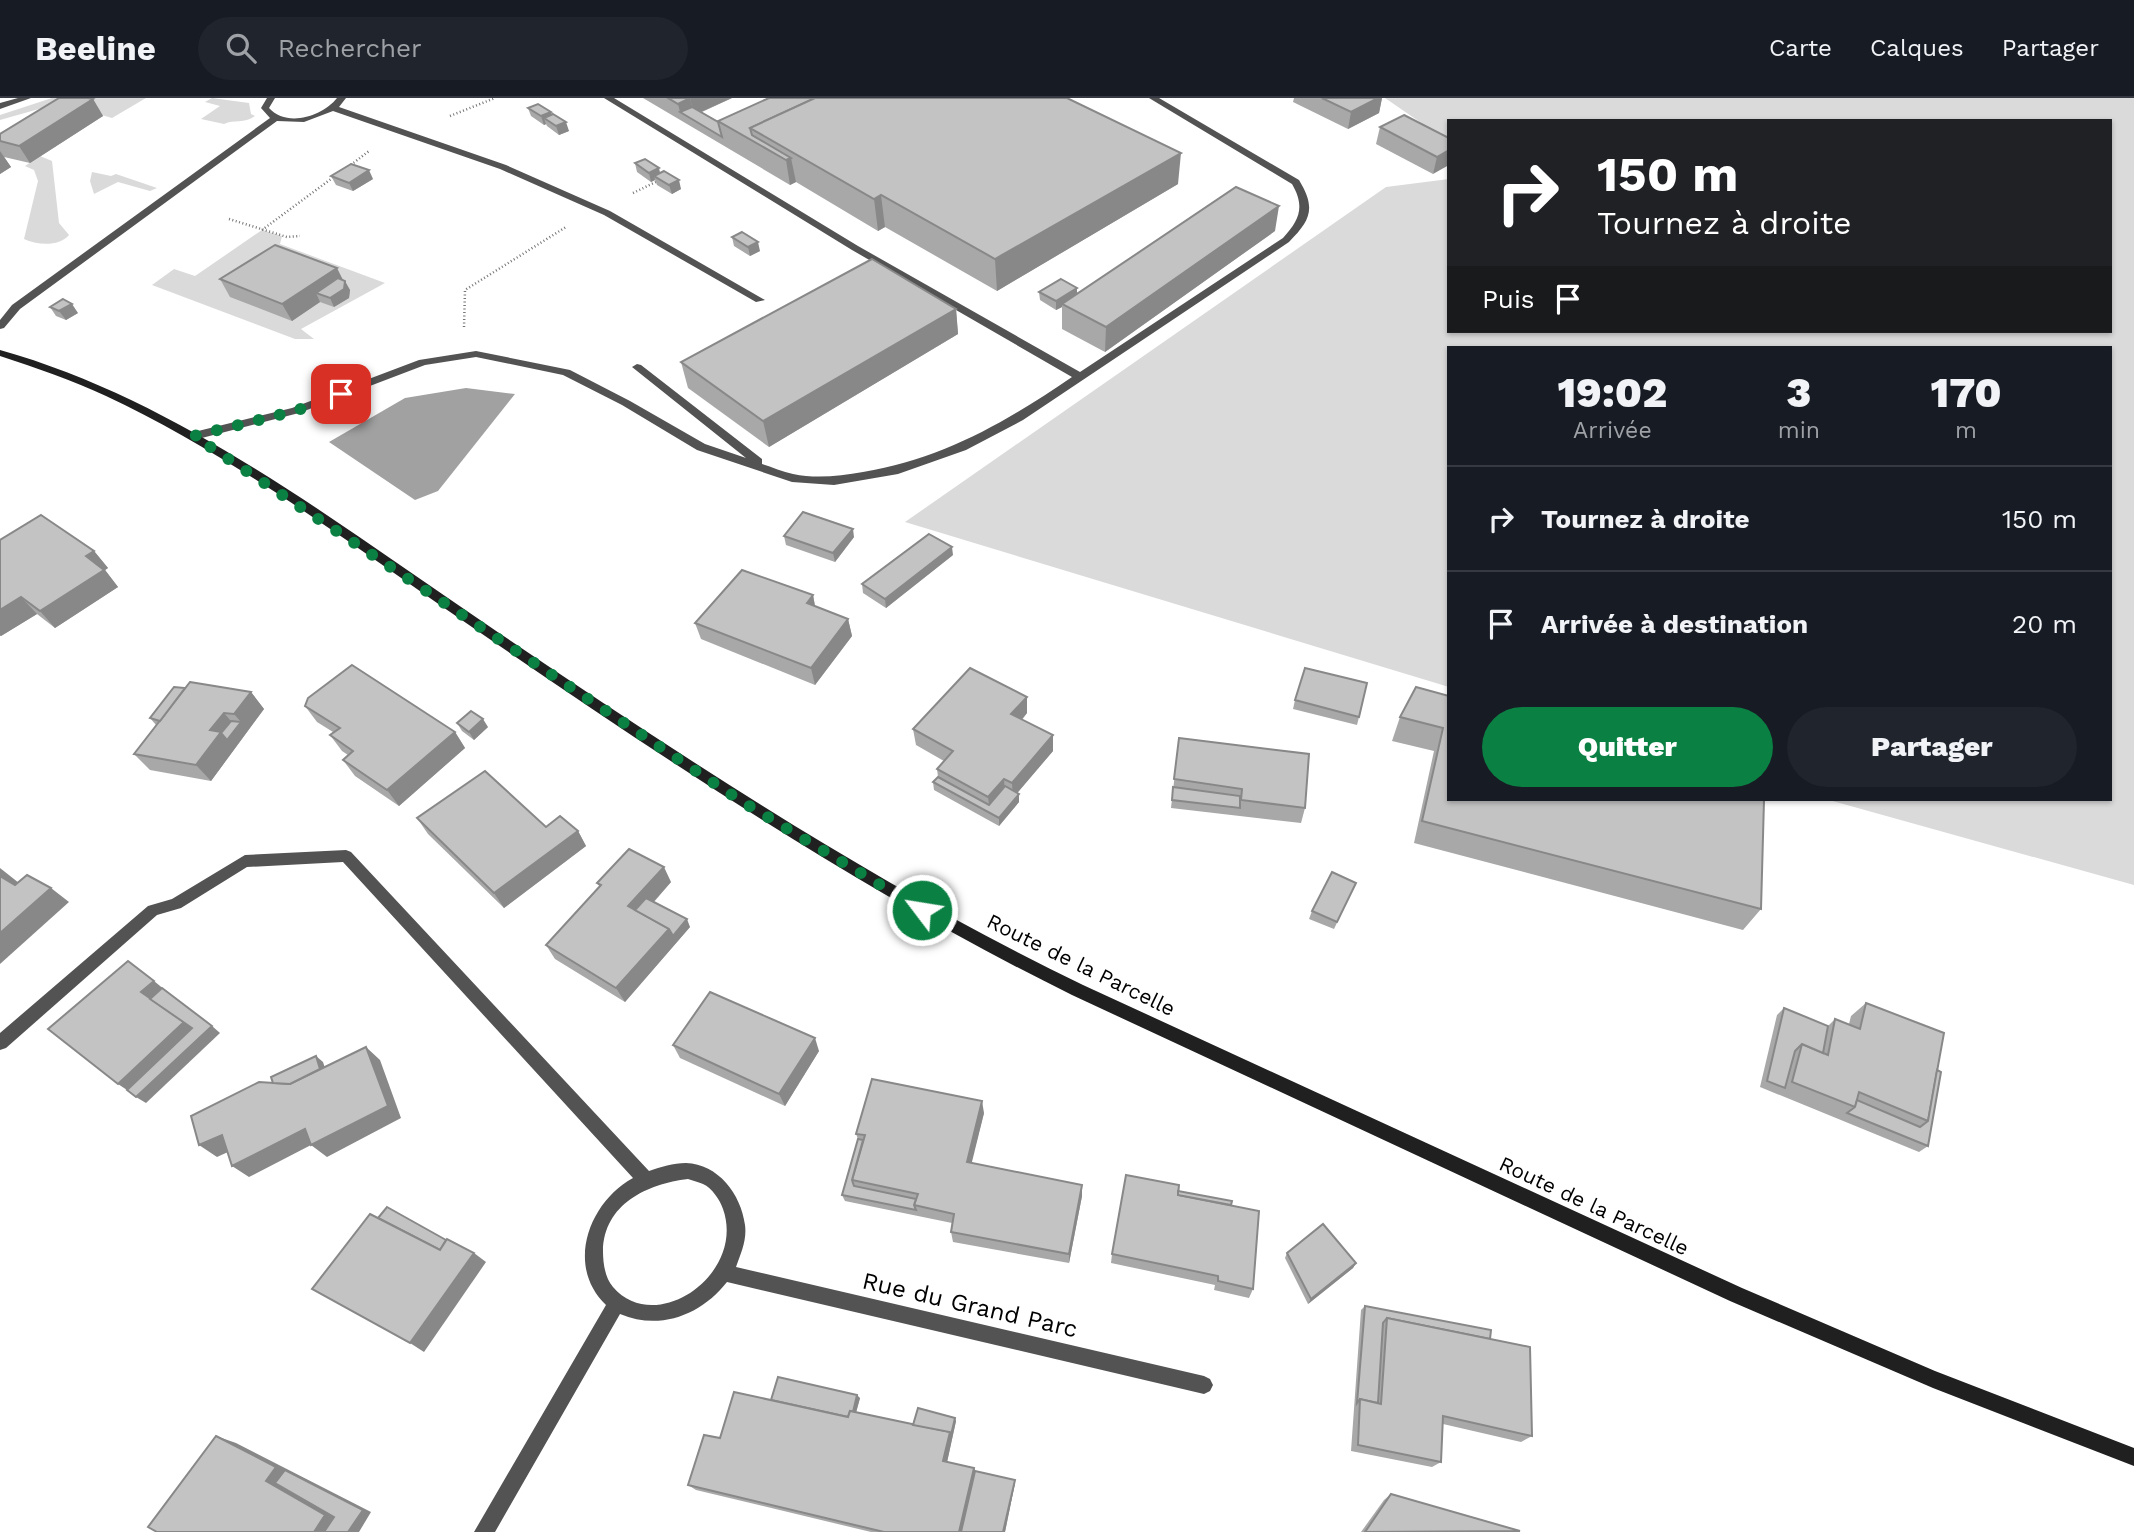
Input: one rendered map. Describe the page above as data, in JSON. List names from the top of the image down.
{
  "streets": {
    "main road": ["Route de la Parcelle"],
    "street": ["Rue du Grand Parc"]
  },
  "page": {
    "header": "Beeline",
    "search": "Rechercher",
    "nav": ["Carte", "Calques", "Partager"],
    "turn": ["150 m", "Tournez à droite"],
    "then": "Puis",
    "eta": [
      "19:02",
      "Arrivée",
      "3",
      "min",
      "170",
      "m"
    ],
    "list": [
      {
        "name": "Tournez à droite",
        "value": "150 m"
      },
      {
        "name": "Arrivée à destination",
        "value": "20 m"
      }
    ],
    "buttons": ["Quitter", "Partager"]
  }
}
